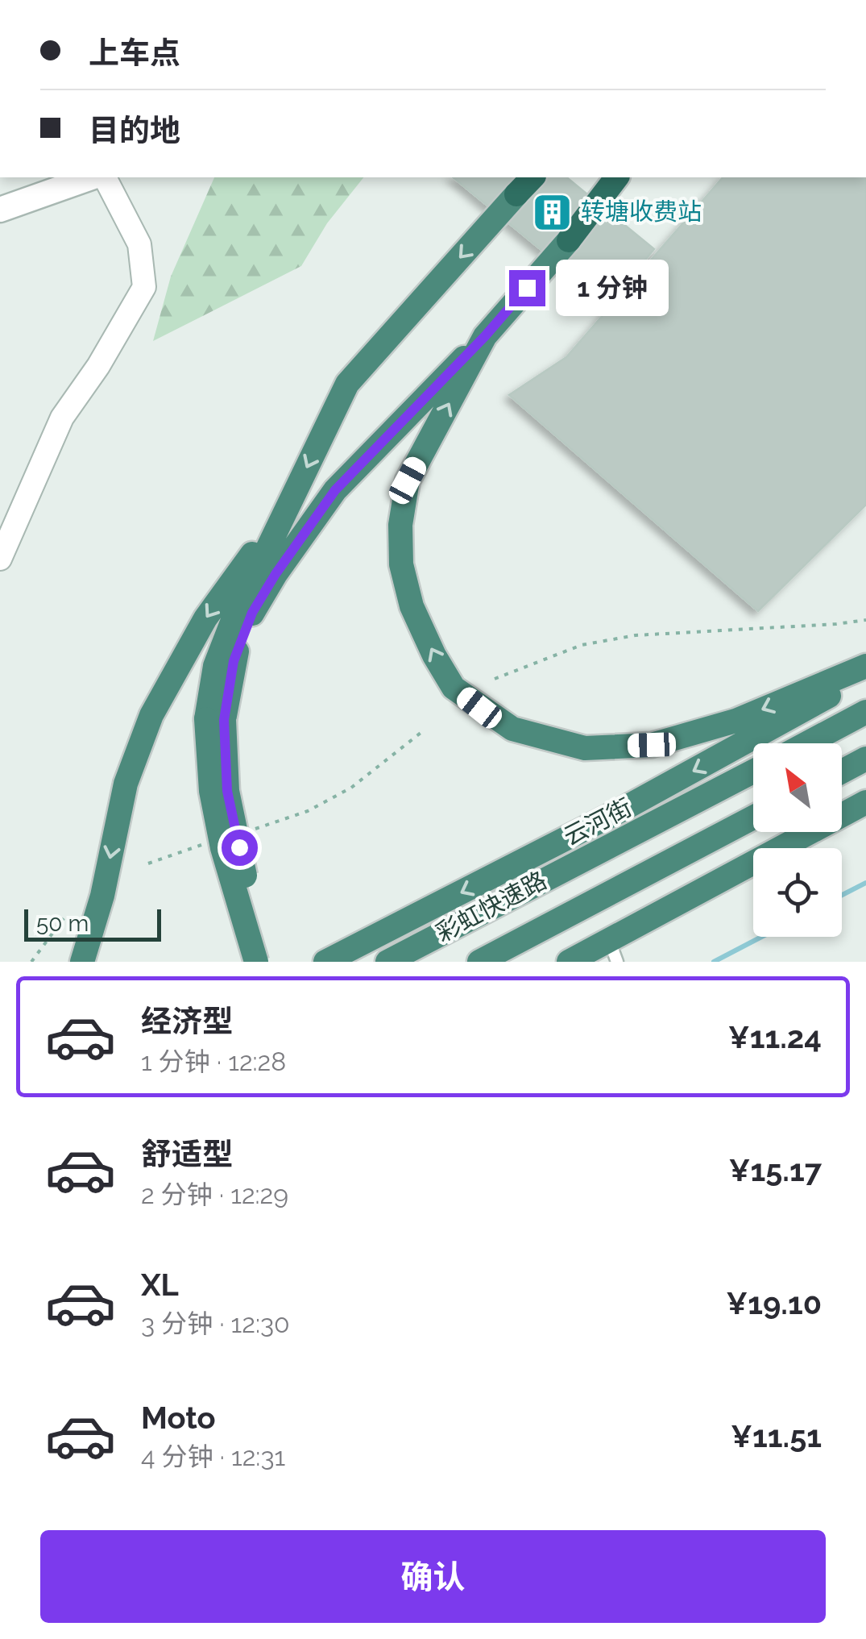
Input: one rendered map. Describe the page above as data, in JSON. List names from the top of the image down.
{
  "streets": {
    "highway": ["云河街", "彩虹快速路"]
  },
  "places": {
    "building": ["转塘收费站"]
  },
  "scale_bar": "50 m",
  "north": "top left",
  "page": {
    "banner": ["上车点", "目的地"],
    "bubble": "1 分钟",
    "scale": "50 m",
    "list": [
      {
        "name": "经济型",
        "note": "1 分钟 · 12:28",
        "value": "¥11.24"
      },
      {
        "name": "舒适型",
        "note": "2 分钟 · 12:29",
        "value": "¥15.17"
      },
      {
        "name": "XL",
        "note": "3 分钟 · 12:30",
        "value": "¥19.10"
      },
      {
        "name": "Moto",
        "note": "4 分钟 · 12:31",
        "value": "¥11.51"
      }
    ],
    "buttons": "确认"
  }
}
